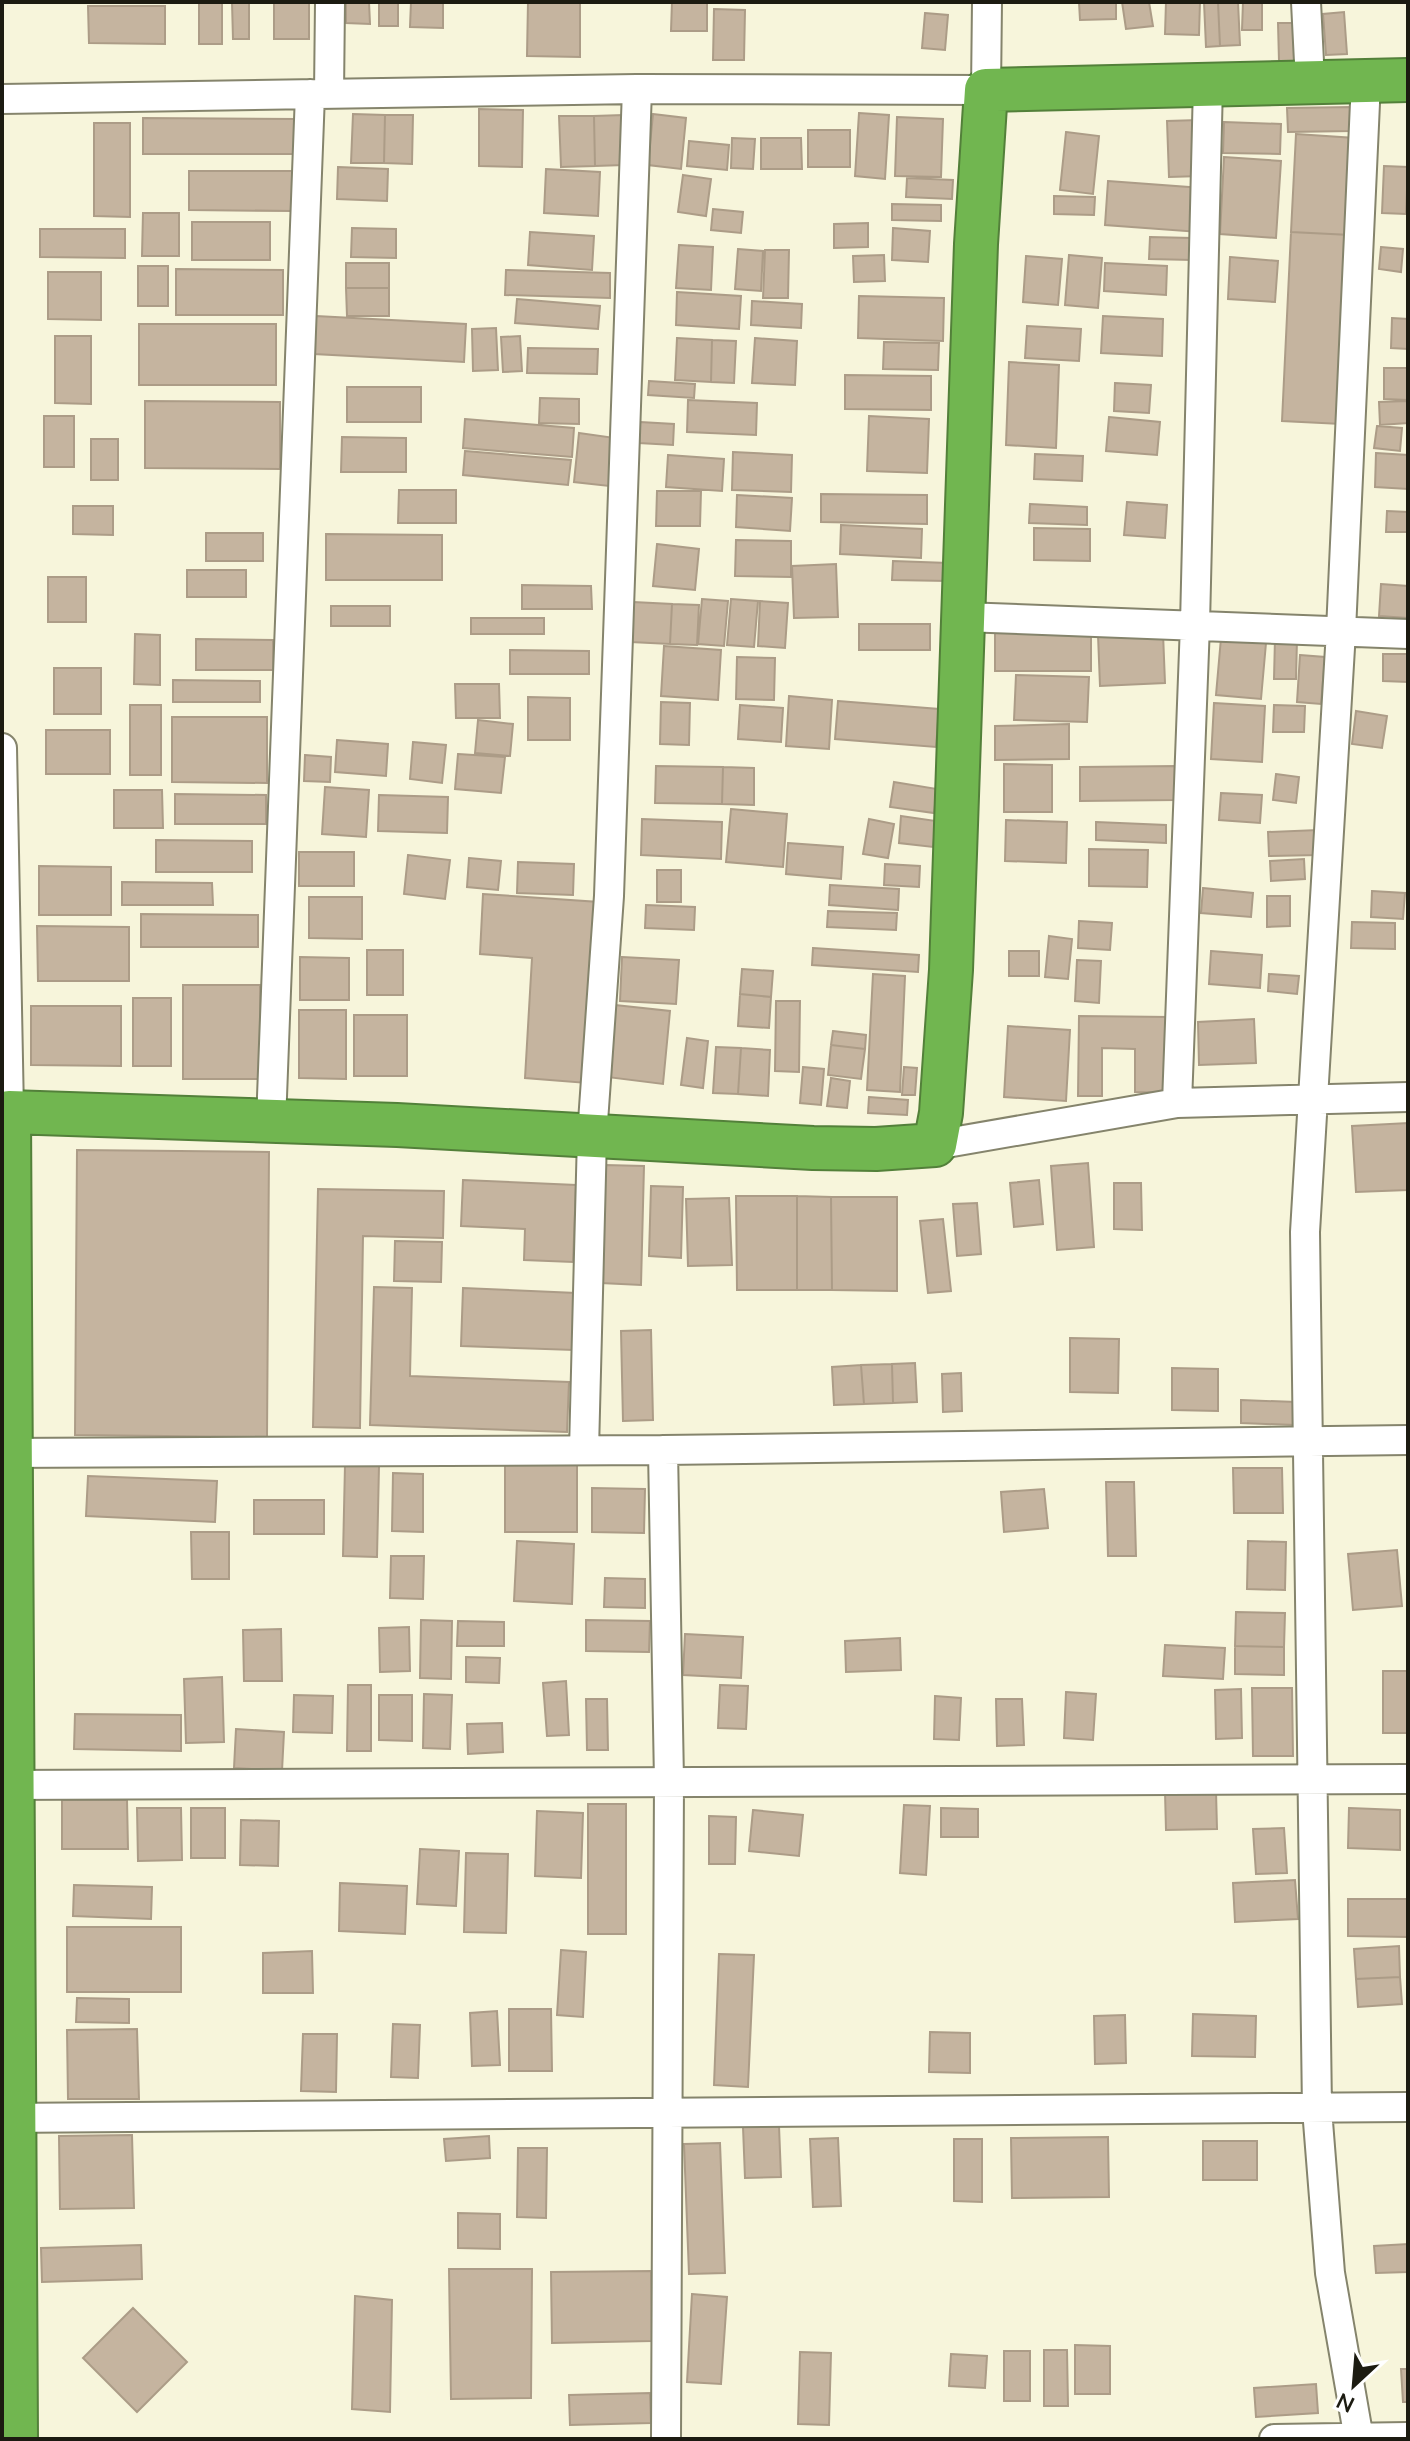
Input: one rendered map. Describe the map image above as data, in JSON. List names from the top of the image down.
{
  "north": "bottom left"
}
